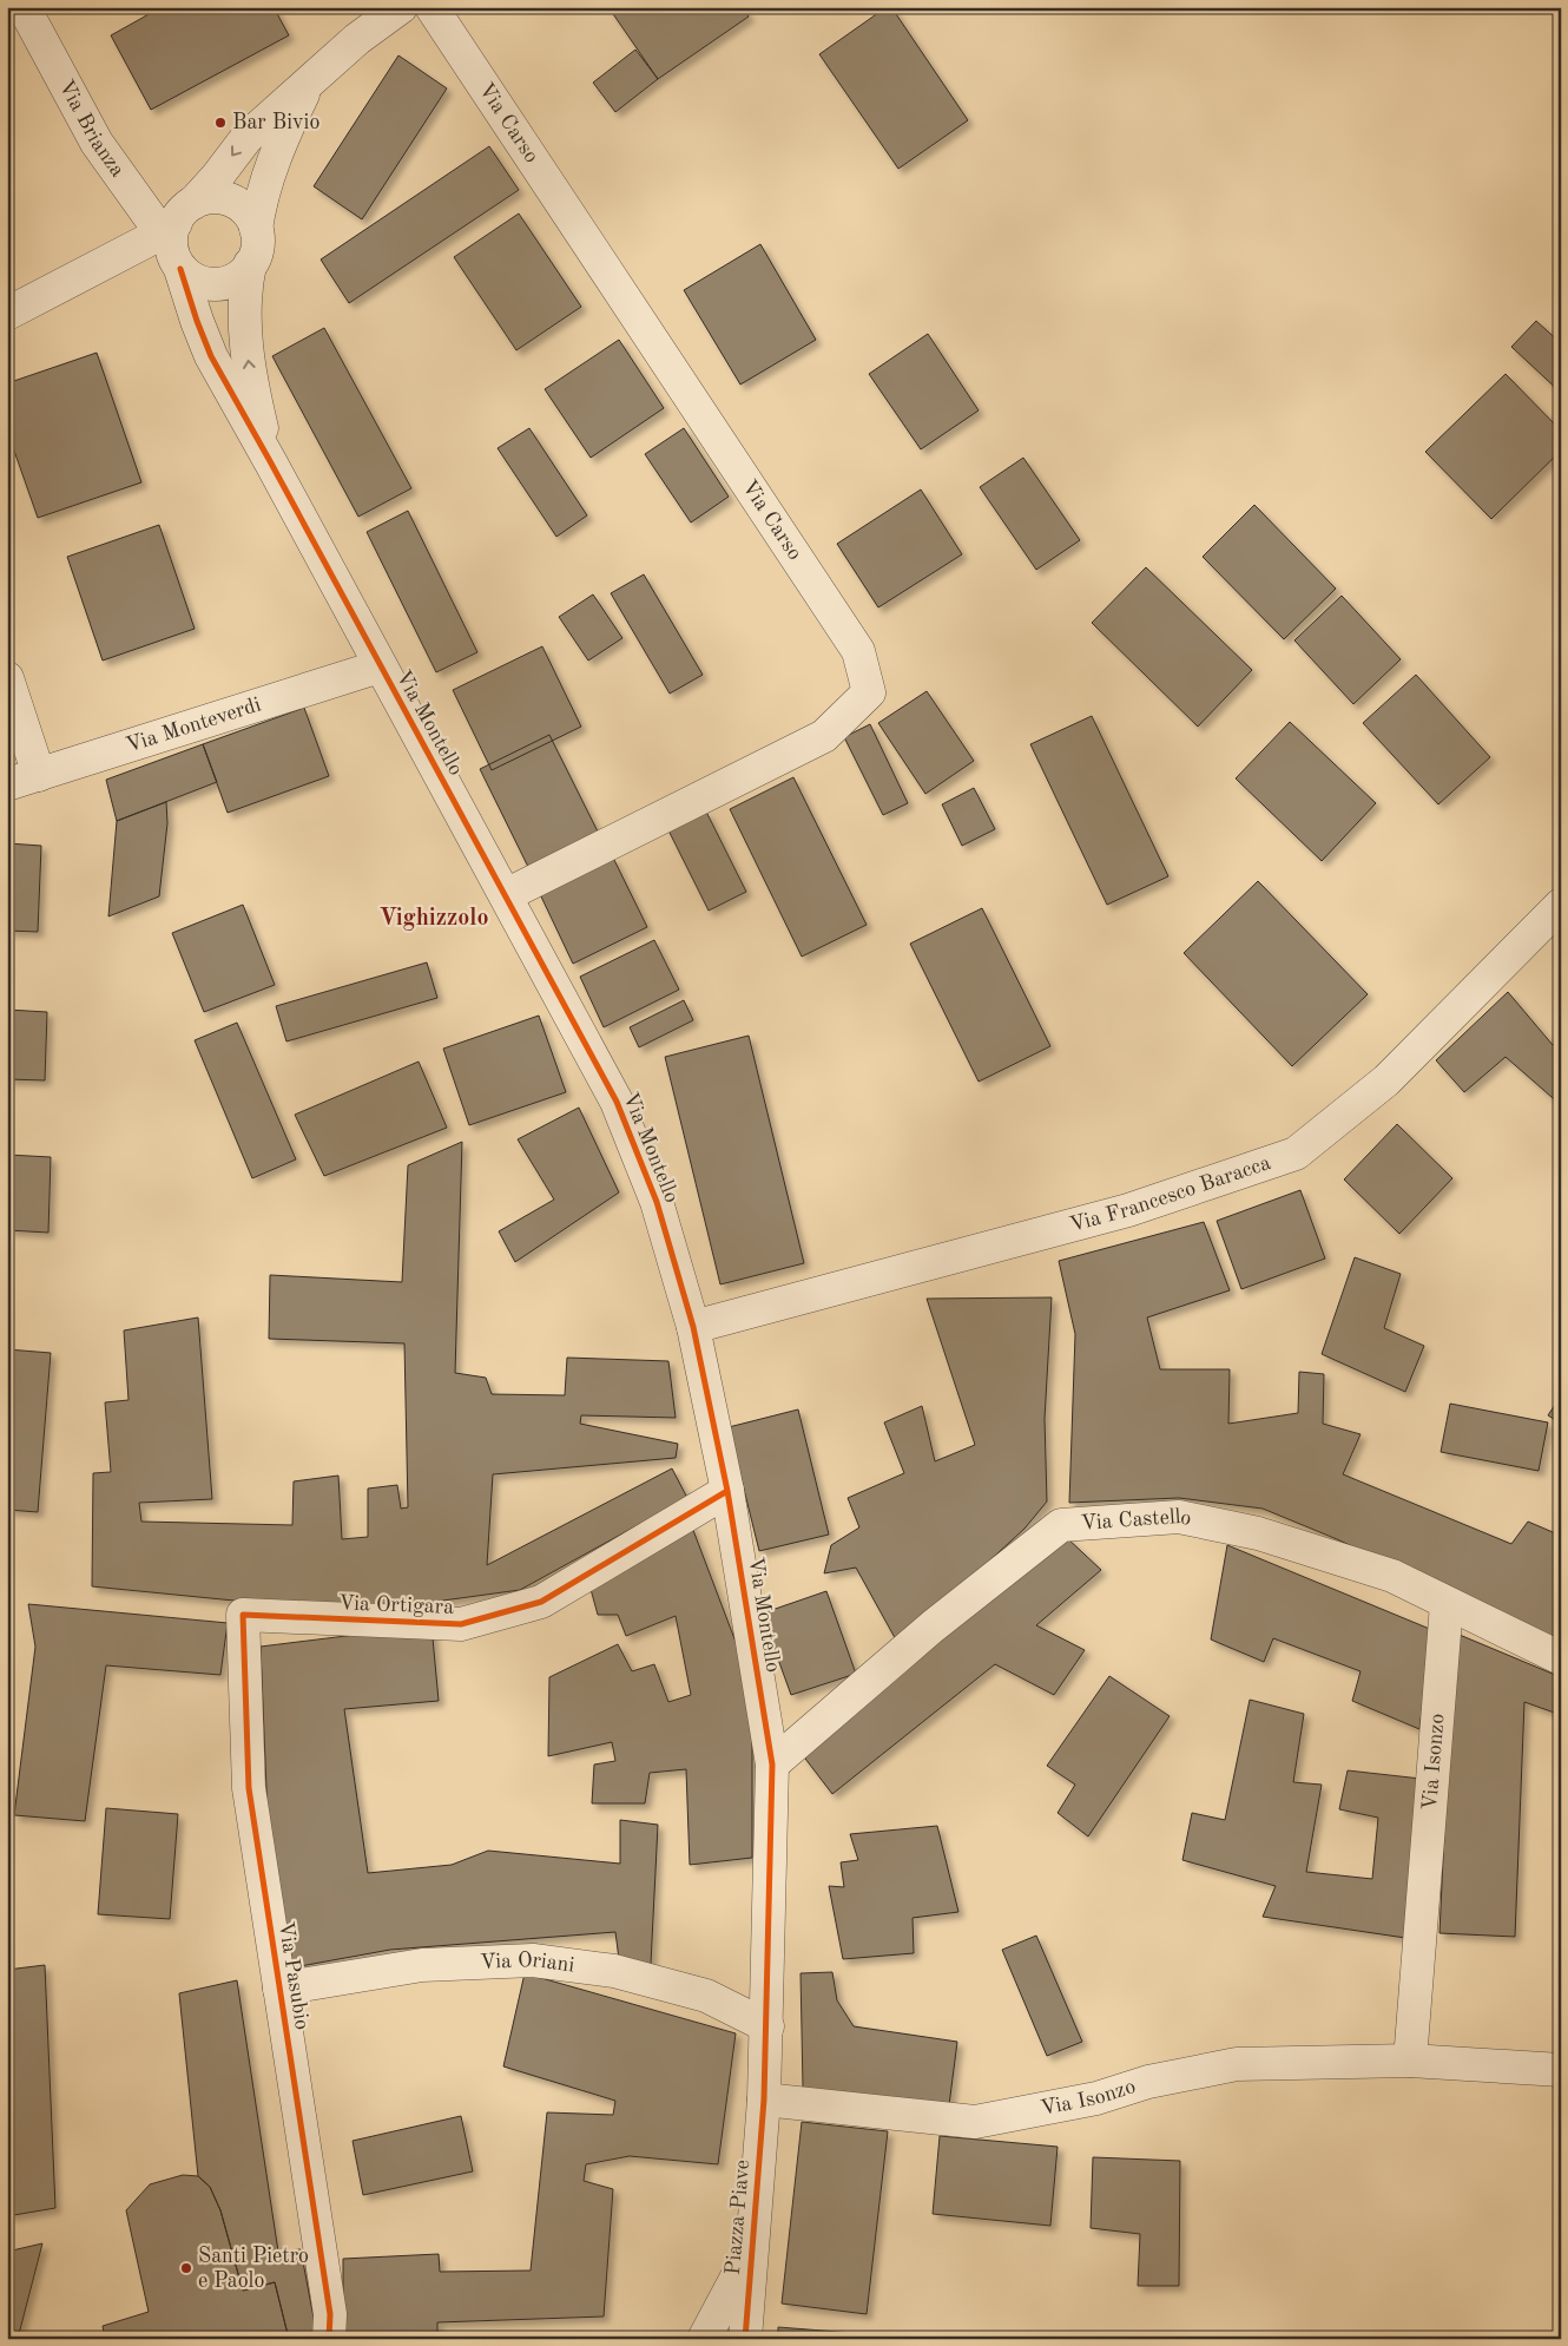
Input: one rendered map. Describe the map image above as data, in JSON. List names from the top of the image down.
{
  "streets": {
    "street": [
      "Via Carso",
      "Via Brianza",
      "Via Montello",
      "Via Monteverdi",
      "Via Francesco Baracca",
      "Via Castello",
      "Via Ortigara",
      "Via Isonzo",
      "Via Oriani",
      "Via Pasubio",
      "Piazza Piave"
    ]
  },
  "crossings": [
    ["Via Carso", "Via Montello"],
    ["Via Brianza", "Via Montello"],
    ["Via Montello", "Via Monteverdi"],
    ["Via Montello", "Via Francesco Baracca"],
    ["Via Montello", "Via Castello"],
    ["Via Montello", "Via Ortigara"],
    ["Via Montello", "Via Isonzo"],
    ["Via Montello", "Via Oriani"],
    ["Via Montello", "Piazza Piave"],
    ["Via Castello", "Via Isonzo"],
    ["Via Ortigara", "Via Pasubio"],
    ["Via Isonzo", "Piazza Piave"],
    ["Via Oriani", "Via Pasubio"]
  ],
  "districts": ["Vighizzolo"],
  "places": ["Bar Bivio", "Santi Pietro e Paolo"]
}
